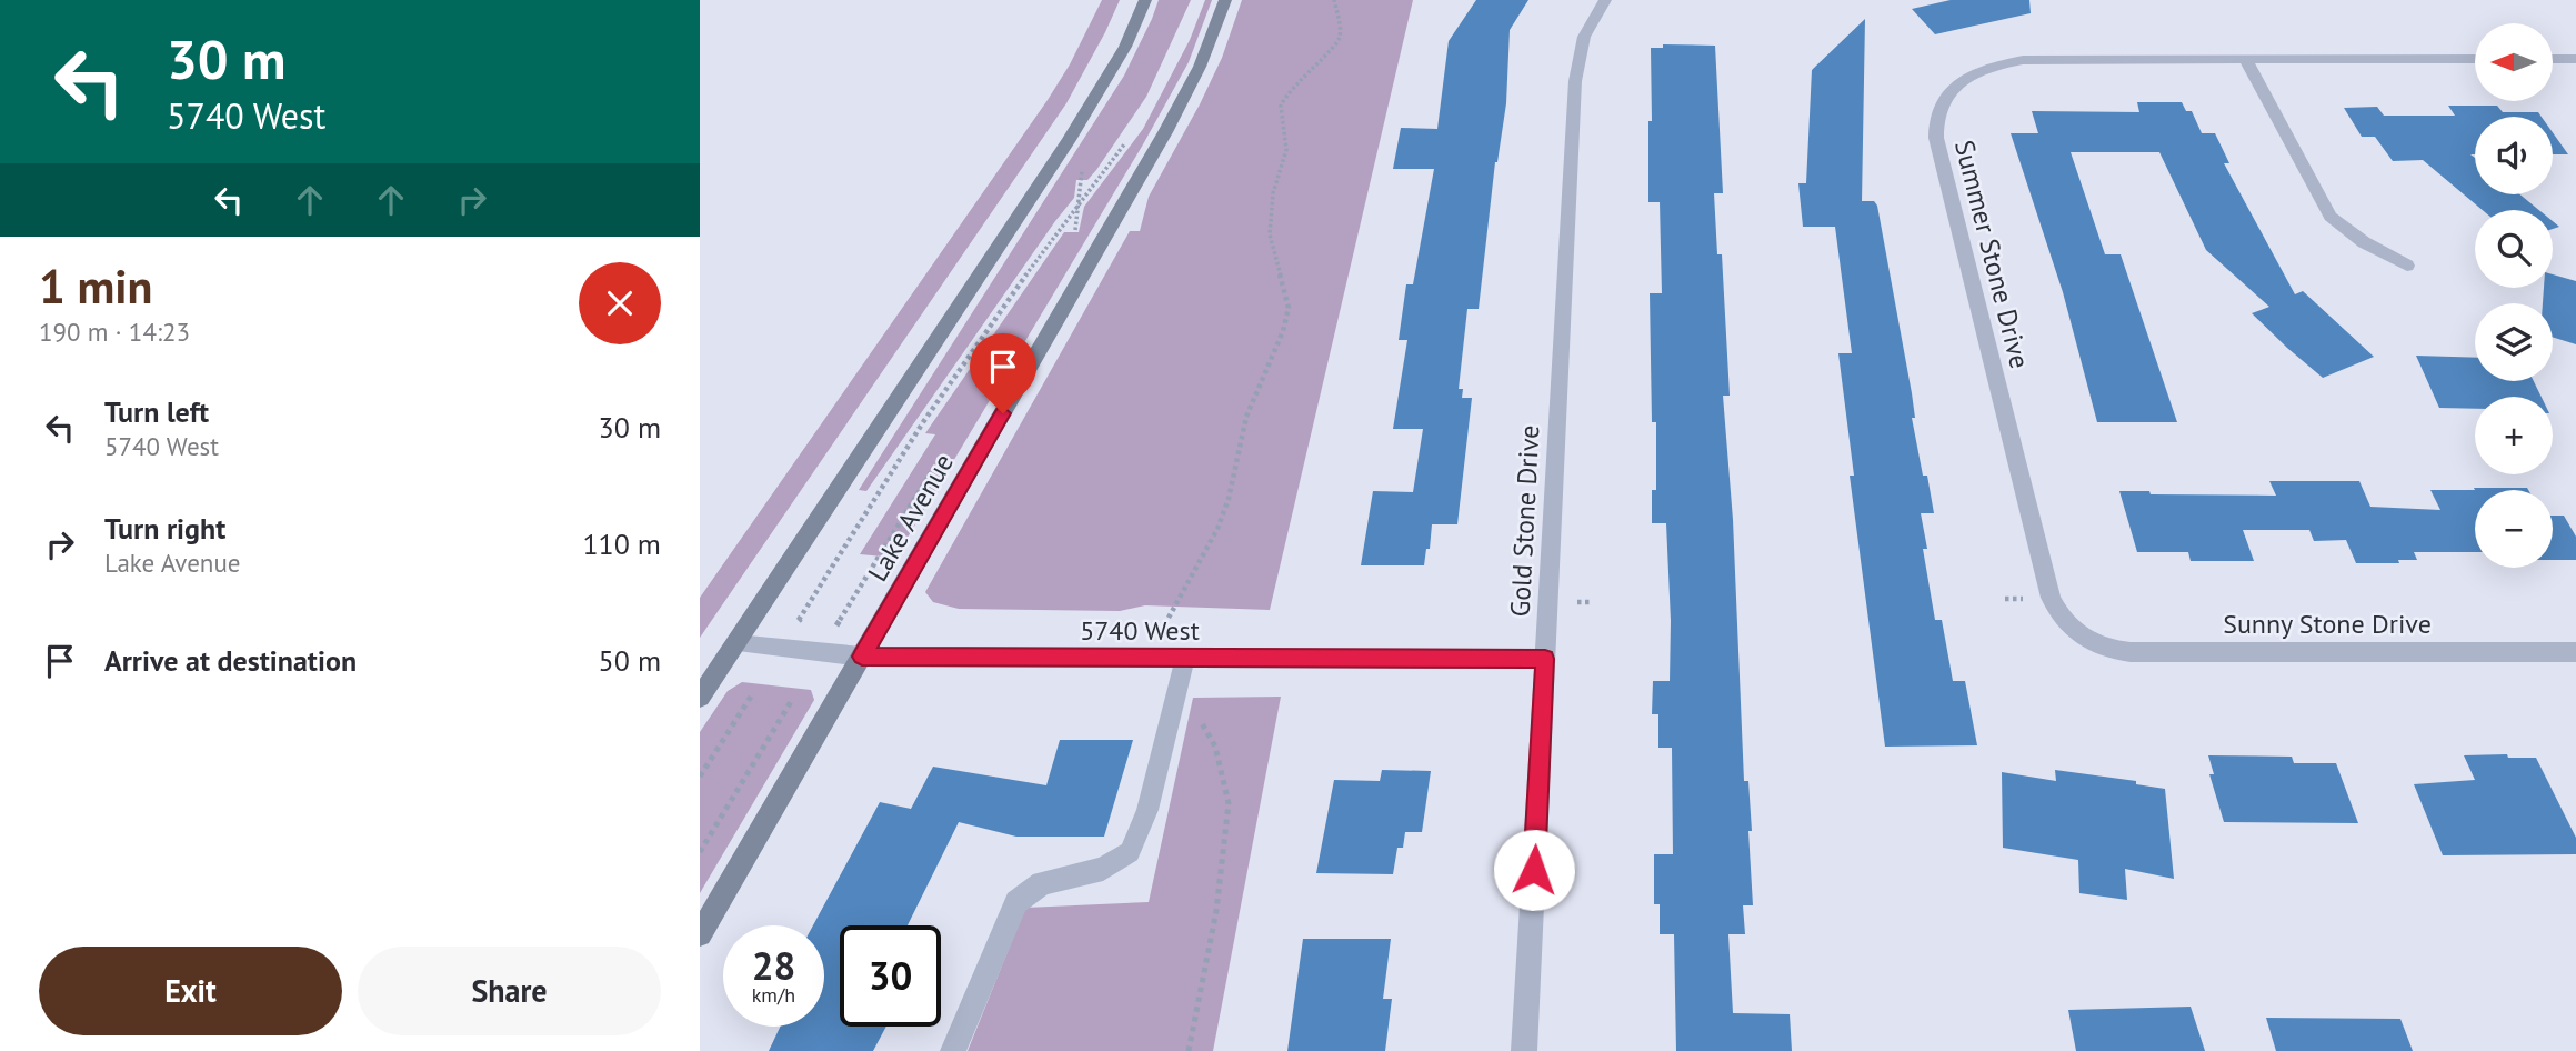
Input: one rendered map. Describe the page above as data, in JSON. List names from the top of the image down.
{
  "streets": {
    "street": [
      "Summer Stone Drive",
      "Lake Avenue",
      "Gold Stone Drive",
      "Sunny Stone Drive",
      "5740 West"
    ]
  },
  "crossings": [
    ["Summer Stone Drive", "Sunny Stone Drive"],
    ["Lake Avenue", "5740 West"],
    ["Gold Stone Drive", "5740 West"]
  ],
  "north": "left",
  "page": {
    "turn": ["30 m", "5740 West"],
    "map_buttons": ["+", "−"],
    "heading": ["1 min", "190 m · 14:23"],
    "list": [
      {
        "name": "Turn left",
        "note": "5740 West",
        "value": "30 m"
      },
      {
        "name": "Turn right",
        "note": "Lake Avenue",
        "value": "110 m"
      },
      {
        "name": "Arrive at destination",
        "value": "50 m"
      }
    ],
    "speed": "28 km/h",
    "limit": "30",
    "buttons": ["Exit", "Share"]
  }
}
